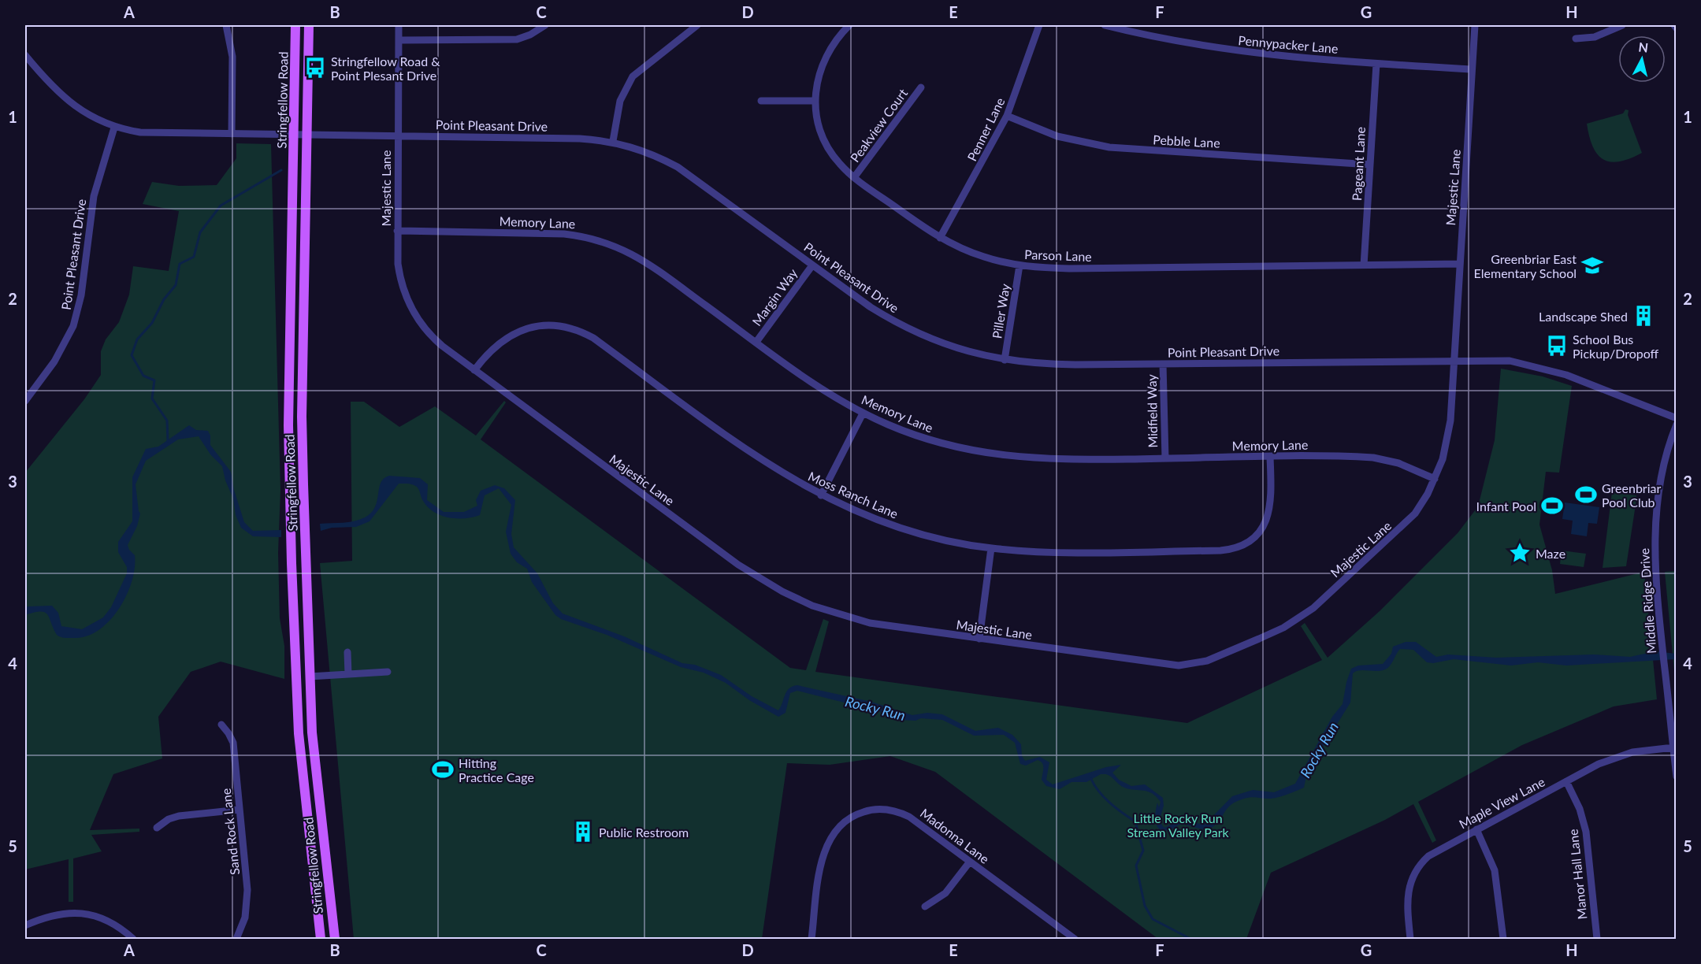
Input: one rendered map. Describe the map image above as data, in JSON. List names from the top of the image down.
{
  "streets": {
    "main road": ["Stringfellow Road"],
    "street": [
      "Pennypacker Lane",
      "Point Pleasant Drive",
      "Peakview Court",
      "Penner Lane",
      "Pebble Lane",
      "Pageant Lane",
      "Majestic Lane",
      "Memory Lane",
      "Parson Lane",
      "Margin Way",
      "Piller Way",
      "Midfield Way",
      "Moss Ranch Lane",
      "Middle Ridge Drive",
      "Maple View Lane",
      "Sand Rock Lane",
      "Madonna Lane",
      "Manor Hall Lane"
    ]
  },
  "crossings": [
    ["Pennypacker Lane", "Pageant Lane"],
    ["Pennypacker Lane", "Majestic Lane"],
    ["Stringfellow Road", "Point Pleasant Drive"],
    ["Point Pleasant Drive", "Majestic Lane"],
    ["Point Pleasant Drive", "Margin Way"],
    ["Point Pleasant Drive", "Piller Way"],
    ["Point Pleasant Drive", "Midfield Way"],
    ["Peakview Court", "Parson Lane"],
    ["Penner Lane", "Pebble Lane"],
    ["Penner Lane", "Parson Lane"],
    ["Pebble Lane", "Pageant Lane"],
    ["Pageant Lane", "Parson Lane"],
    ["Majestic Lane", "Memory Lane"],
    ["Majestic Lane", "Parson Lane"],
    ["Majestic Lane", "Moss Ranch Lane"],
    ["Memory Lane", "Margin Way"],
    ["Memory Lane", "Midfield Way"],
    ["Memory Lane", "Moss Ranch Lane"],
    ["Parson Lane", "Piller Way"],
    ["Middle Ridge Drive", "Maple View Lane"],
    ["Maple View Lane", "Manor Hall Lane"]
  ],
  "water": ["Rocky Run"],
  "parks": ["Little Rocky Run Stream Valley Park"],
  "places": {
    "bus stop": ["Stringfellow Road & Point Plesant Drive", "School Bus Pickup/Dropoff"],
    "school or university": ["Greenbriar East Elementary School"],
    "building": ["Landscape Shed", "Public Restroom"],
    "sports": ["Greenbriar Pool Club", "Infant Pool", "Hitting Practice Cage"],
    "place": ["Maze"]
  },
  "north": "top",
  "grid": {
    "columns": [
      "A",
      "B",
      "C",
      "D",
      "E",
      "F",
      "G",
      "H"
    ],
    "rows": [
      "1",
      "2",
      "3",
      "4",
      "5"
    ]
  }
}
